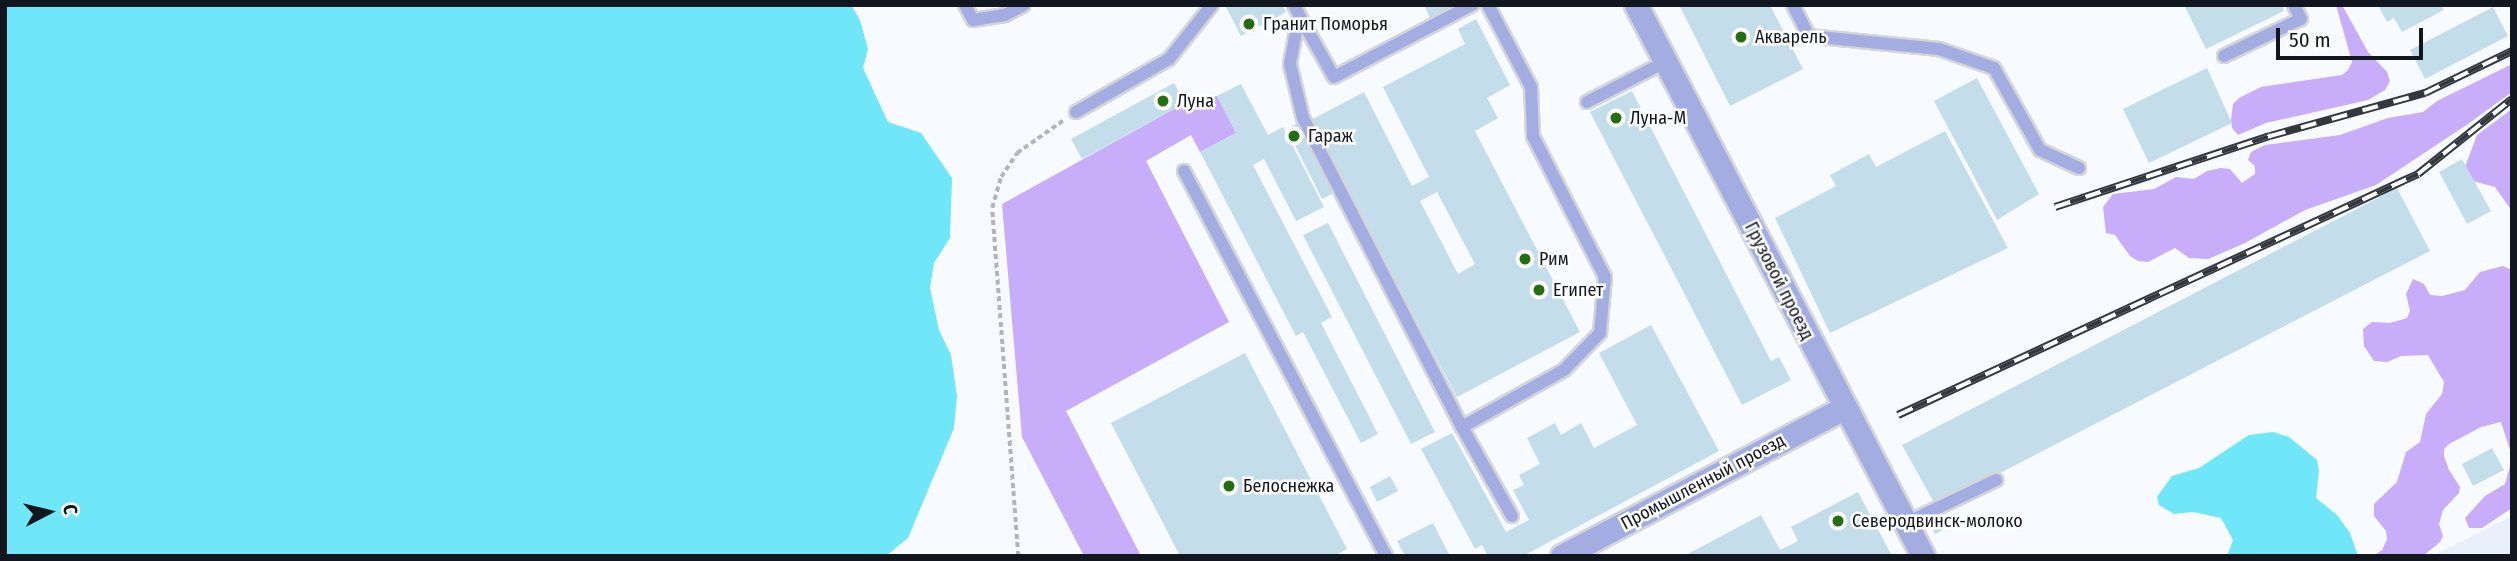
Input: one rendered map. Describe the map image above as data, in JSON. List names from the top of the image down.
{
  "streets": {
    "street": ["Грузовой проезд", "Промышленный проезд"]
  },
  "crossings": [
    ["Грузовой проезд", "Промышленный проезд"]
  ],
  "places": [
    "Гранит Поморья",
    "Акварель",
    "Луна",
    "Луна-М",
    "Гараж",
    "Рим",
    "Египет",
    "Белоснежка",
    "Северодвинск-молоко"
  ],
  "scale_bar": "50 m",
  "north": "right"
}
